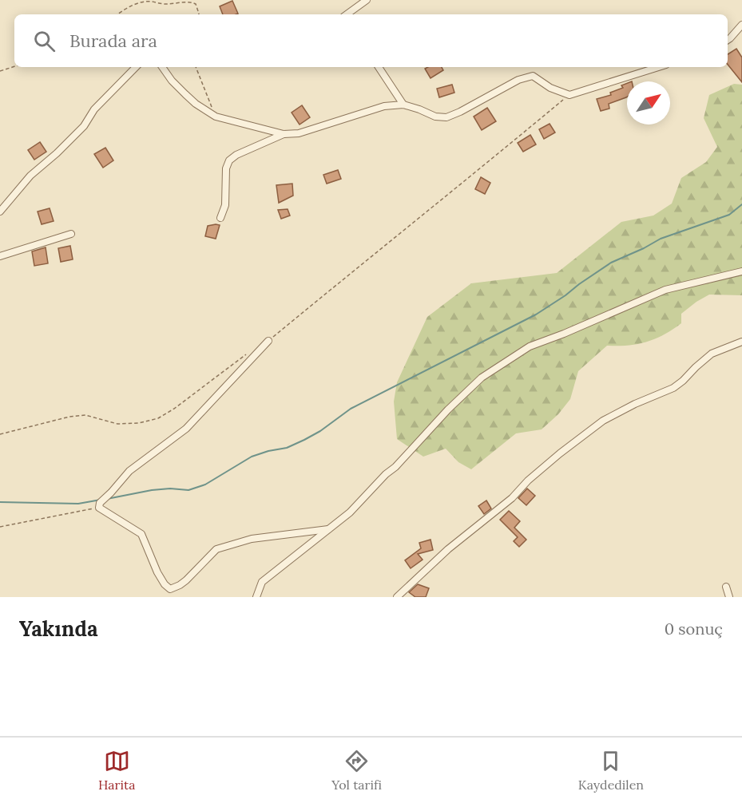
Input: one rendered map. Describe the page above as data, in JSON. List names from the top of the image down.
{
  "north": "top right",
  "page": {
    "search": "Burada ara",
    "heading": ["Yakında", "0 sonuç"],
    "nav": ["Harita", "Yol tarifi", "Kaydedilen"]
  }
}
